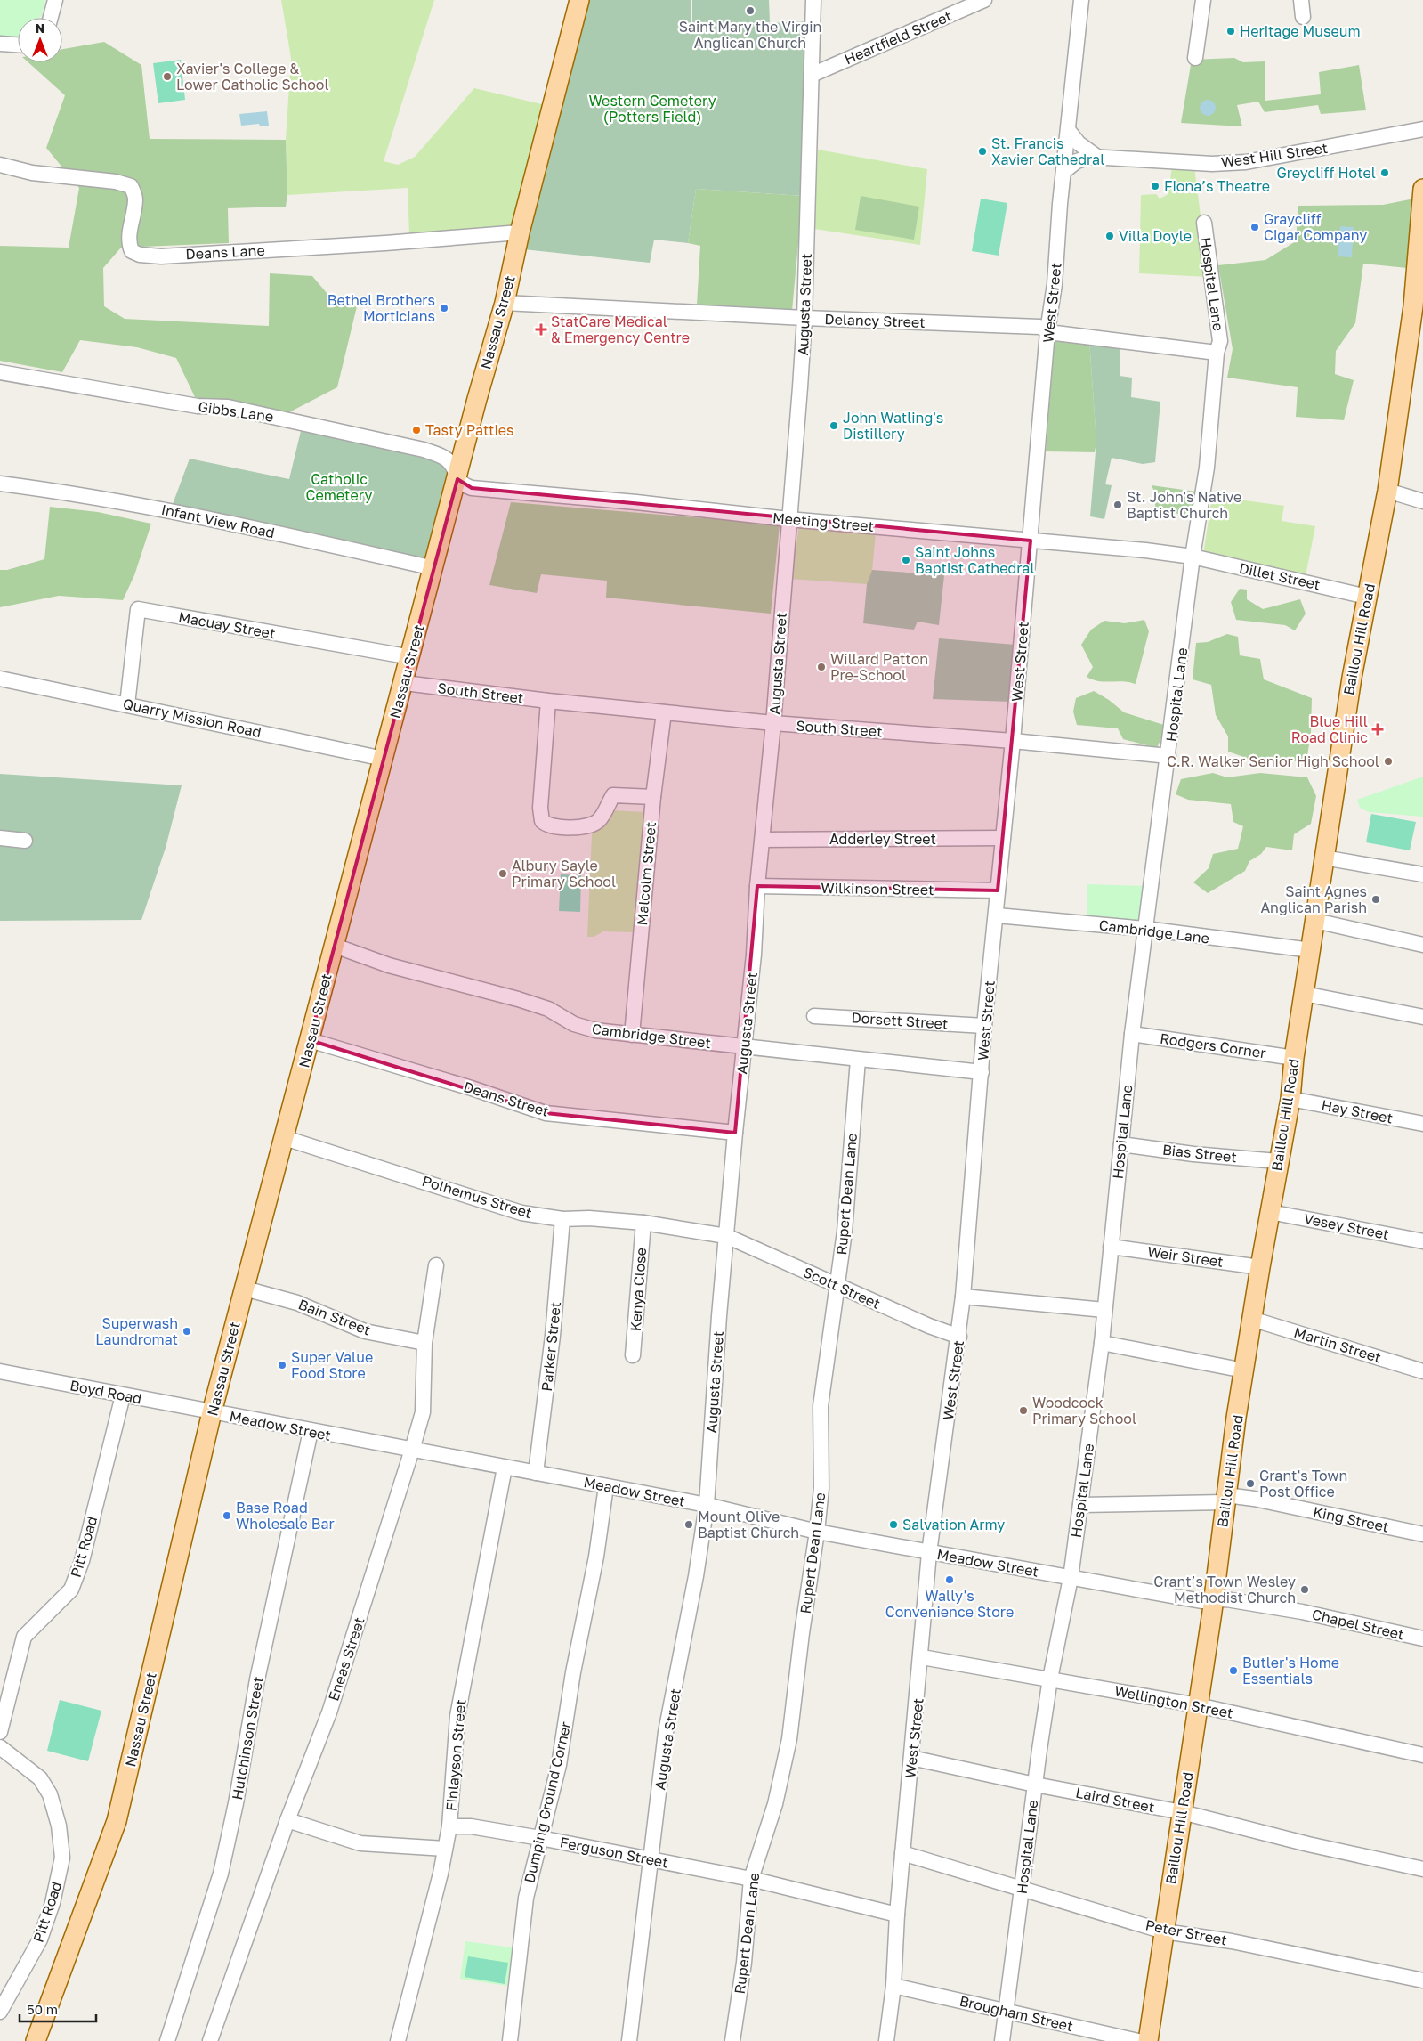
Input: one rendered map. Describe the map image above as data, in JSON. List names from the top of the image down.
{
  "streets": {
    "main road": ["Nassau Street", "Baillou Hill Road"],
    "street": [
      "Heartfield Street",
      "West Hill Street",
      "Deans Lane",
      "Hospital Lane",
      "West Street",
      "Augusta Street",
      "Delancy Street",
      "Gibbs Lane",
      "Infant View Road",
      "Meeting Street",
      "Dillet Street",
      "Macuay Street",
      "South Street",
      "Quarry Mission Road",
      "Adderley Street",
      "Malcolm Street",
      "Wilkinson Street",
      "Cambridge Lane",
      "Dorsett Street",
      "Cambridge Street",
      "Rodgers Corner",
      "Deans Street",
      "Hay Street",
      "Bias Street",
      "Rupert Dean Lane",
      "Polhemus Street",
      "Vesey Street",
      "Weir Street",
      "Scott Street",
      "Kenya Close",
      "Bain Street",
      "Martin Street",
      "Parker Street",
      "Boyd Road",
      "Meadow Street",
      "King Street",
      "Pitt Road",
      "Chapel Street",
      "Eneas Street",
      "Wellington Street",
      "Hutchinson Street",
      "Finlayson Street",
      "Laird Street",
      "Dumping Ground Corner",
      "Ferguson Street",
      "Peter Street",
      "Brougham Street"
    ]
  },
  "crossings": [
    ["Heartfield Street", "Augusta Street"],
    ["West Hill Street", "West Street"],
    ["Deans Lane", "Nassau Street"],
    ["Hospital Lane", "Delancy Street"],
    ["Hospital Lane", "Meeting Street"],
    ["Hospital Lane", "Dillet Street"],
    ["Hospital Lane", "South Street"],
    ["Hospital Lane", "Cambridge Lane"],
    ["Hospital Lane", "Rodgers Corner"],
    ["Hospital Lane", "Bias Street"],
    ["Hospital Lane", "Weir Street"],
    ["Hospital Lane", "Meadow Street"],
    ["Hospital Lane", "King Street"],
    ["Hospital Lane", "Wellington Street"],
    ["Hospital Lane", "Laird Street"],
    ["Hospital Lane", "Peter Street"],
    ["Hospital Lane", "Brougham Street"],
    ["West Street", "Delancy Street"],
    ["West Street", "Meeting Street"],
    ["West Street", "South Street"],
    ["West Street", "Adderley Street"],
    ["West Street", "Wilkinson Street"],
    ["West Street", "Cambridge Lane"],
    ["West Street", "Dorsett Street"],
    ["West Street", "Cambridge Street"],
    ["West Street", "Scott Street"],
    ["West Street", "Meadow Street"],
    ["West Street", "Wellington Street"],
    ["West Street", "Laird Street"],
    ["West Street", "Ferguson Street"],
    ["West Street", "Peter Street"],
    ["West Street", "Brougham Street"],
    ["Augusta Street", "Delancy Street"],
    ["Augusta Street", "Meeting Street"],
    ["Augusta Street", "South Street"],
    ["Augusta Street", "Adderley Street"],
    ["Augusta Street", "Wilkinson Street"],
    ["Augusta Street", "Cambridge Street"],
    ["Augusta Street", "Deans Street"],
    ["Augusta Street", "Polhemus Street"],
    ["Augusta Street", "Scott Street"],
    ["Augusta Street", "Meadow Street"],
    ["Augusta Street", "Ferguson Street"],
    ["Delancy Street", "Nassau Street"],
    ["Nassau Street", "Gibbs Lane"],
    ["Nassau Street", "Infant View Road"],
    ["Nassau Street", "Meeting Street"],
    ["Nassau Street", "Macuay Street"],
    ["Nassau Street", "South Street"],
    ["Nassau Street", "Quarry Mission Road"],
    ["Nassau Street", "Cambridge Street"],
    ["Nassau Street", "Deans Street"],
    ["Nassau Street", "Polhemus Street"],
    ["Nassau Street", "Bain Street"],
    ["Nassau Street", "Boyd Road"],
    ["Nassau Street", "Meadow Street"],
    ["Gibbs Lane", "Meeting Street"],
    ["Meeting Street", "Dillet Street"],
    ["Dillet Street", "Baillou Hill Road"],
    ["Macuay Street", "Quarry Mission Road"],
    ["Baillou Hill Road", "Cambridge Lane"],
    ["Baillou Hill Road", "Rodgers Corner"],
    ["Baillou Hill Road", "Hay Street"],
    ["Baillou Hill Road", "Bias Street"],
    ["Baillou Hill Road", "Vesey Street"],
    ["Baillou Hill Road", "Weir Street"],
    ["Baillou Hill Road", "Martin Street"],
    ["Baillou Hill Road", "Meadow Street"],
    ["Baillou Hill Road", "King Street"],
    ["Baillou Hill Road", "Chapel Street"],
    ["Baillou Hill Road", "Wellington Street"],
    ["Baillou Hill Road", "Laird Street"],
    ["Baillou Hill Road", "Peter Street"],
    ["South Street", "Malcolm Street"],
    ["Malcolm Street", "Cambridge Street"],
    ["Cambridge Street", "Rupert Dean Lane"],
    ["Rupert Dean Lane", "Scott Street"],
    ["Rupert Dean Lane", "Meadow Street"],
    ["Rupert Dean Lane", "Ferguson Street"],
    ["Polhemus Street", "Scott Street"],
    ["Polhemus Street", "Kenya Close"],
    ["Polhemus Street", "Parker Street"],
    ["Bain Street", "Eneas Street"],
    ["Parker Street", "Meadow Street"],
    ["Boyd Road", "Meadow Street"],
    ["Boyd Road", "Pitt Road"],
    ["Meadow Street", "Chapel Street"],
    ["Meadow Street", "Eneas Street"],
    ["Meadow Street", "Hutchinson Street"],
    ["Meadow Street", "Finlayson Street"],
    ["Meadow Street", "Dumping Ground Corner"],
    ["Finlayson Street", "Ferguson Street"],
    ["Dumping Ground Corner", "Ferguson Street"]
  ],
  "parks": ["Western Cemetery (Potters Field)", "Catholic Cemetery"],
  "places": {
    "other": [
      "Saint Mary the Virgin Anglican Church",
      "Heritage Museum",
      "Xavier's College & Lower Catholic School",
      "St. Francis Xavier Cathedral",
      "Greycliff Hotel",
      "Fiona’s Theatre",
      "Graycliff Cigar Company",
      "Villa Doyle",
      "Bethel Brothers Morticians",
      "John Watling's Distillery",
      "Tasty Patties",
      "St. John's Native Baptist Church",
      "Saint Johns Baptist Cathedral",
      "Willard Patton Pre-School",
      "C.R. Walker Senior High School",
      "Albury Sayle Primary School",
      "Saint Agnes Anglican Parish",
      "Superwash Laundromat",
      "Super Value Food Store",
      "Woodcock Primary School",
      "Grant's Town Post Office",
      "Base Road Wholesale Bar",
      "Mount Olive Baptist Church",
      "Salvation Army",
      "Wally's Convenience Store",
      "Grant’s Town Wesley Methodist Church",
      "Butler's Home Essentials"
    ],
    "health": ["StatCare Medical & Emergency Centre", "Blue Hill Road Clinic"]
  },
  "scale_bar": "50 m",
  "north": "top"
}
